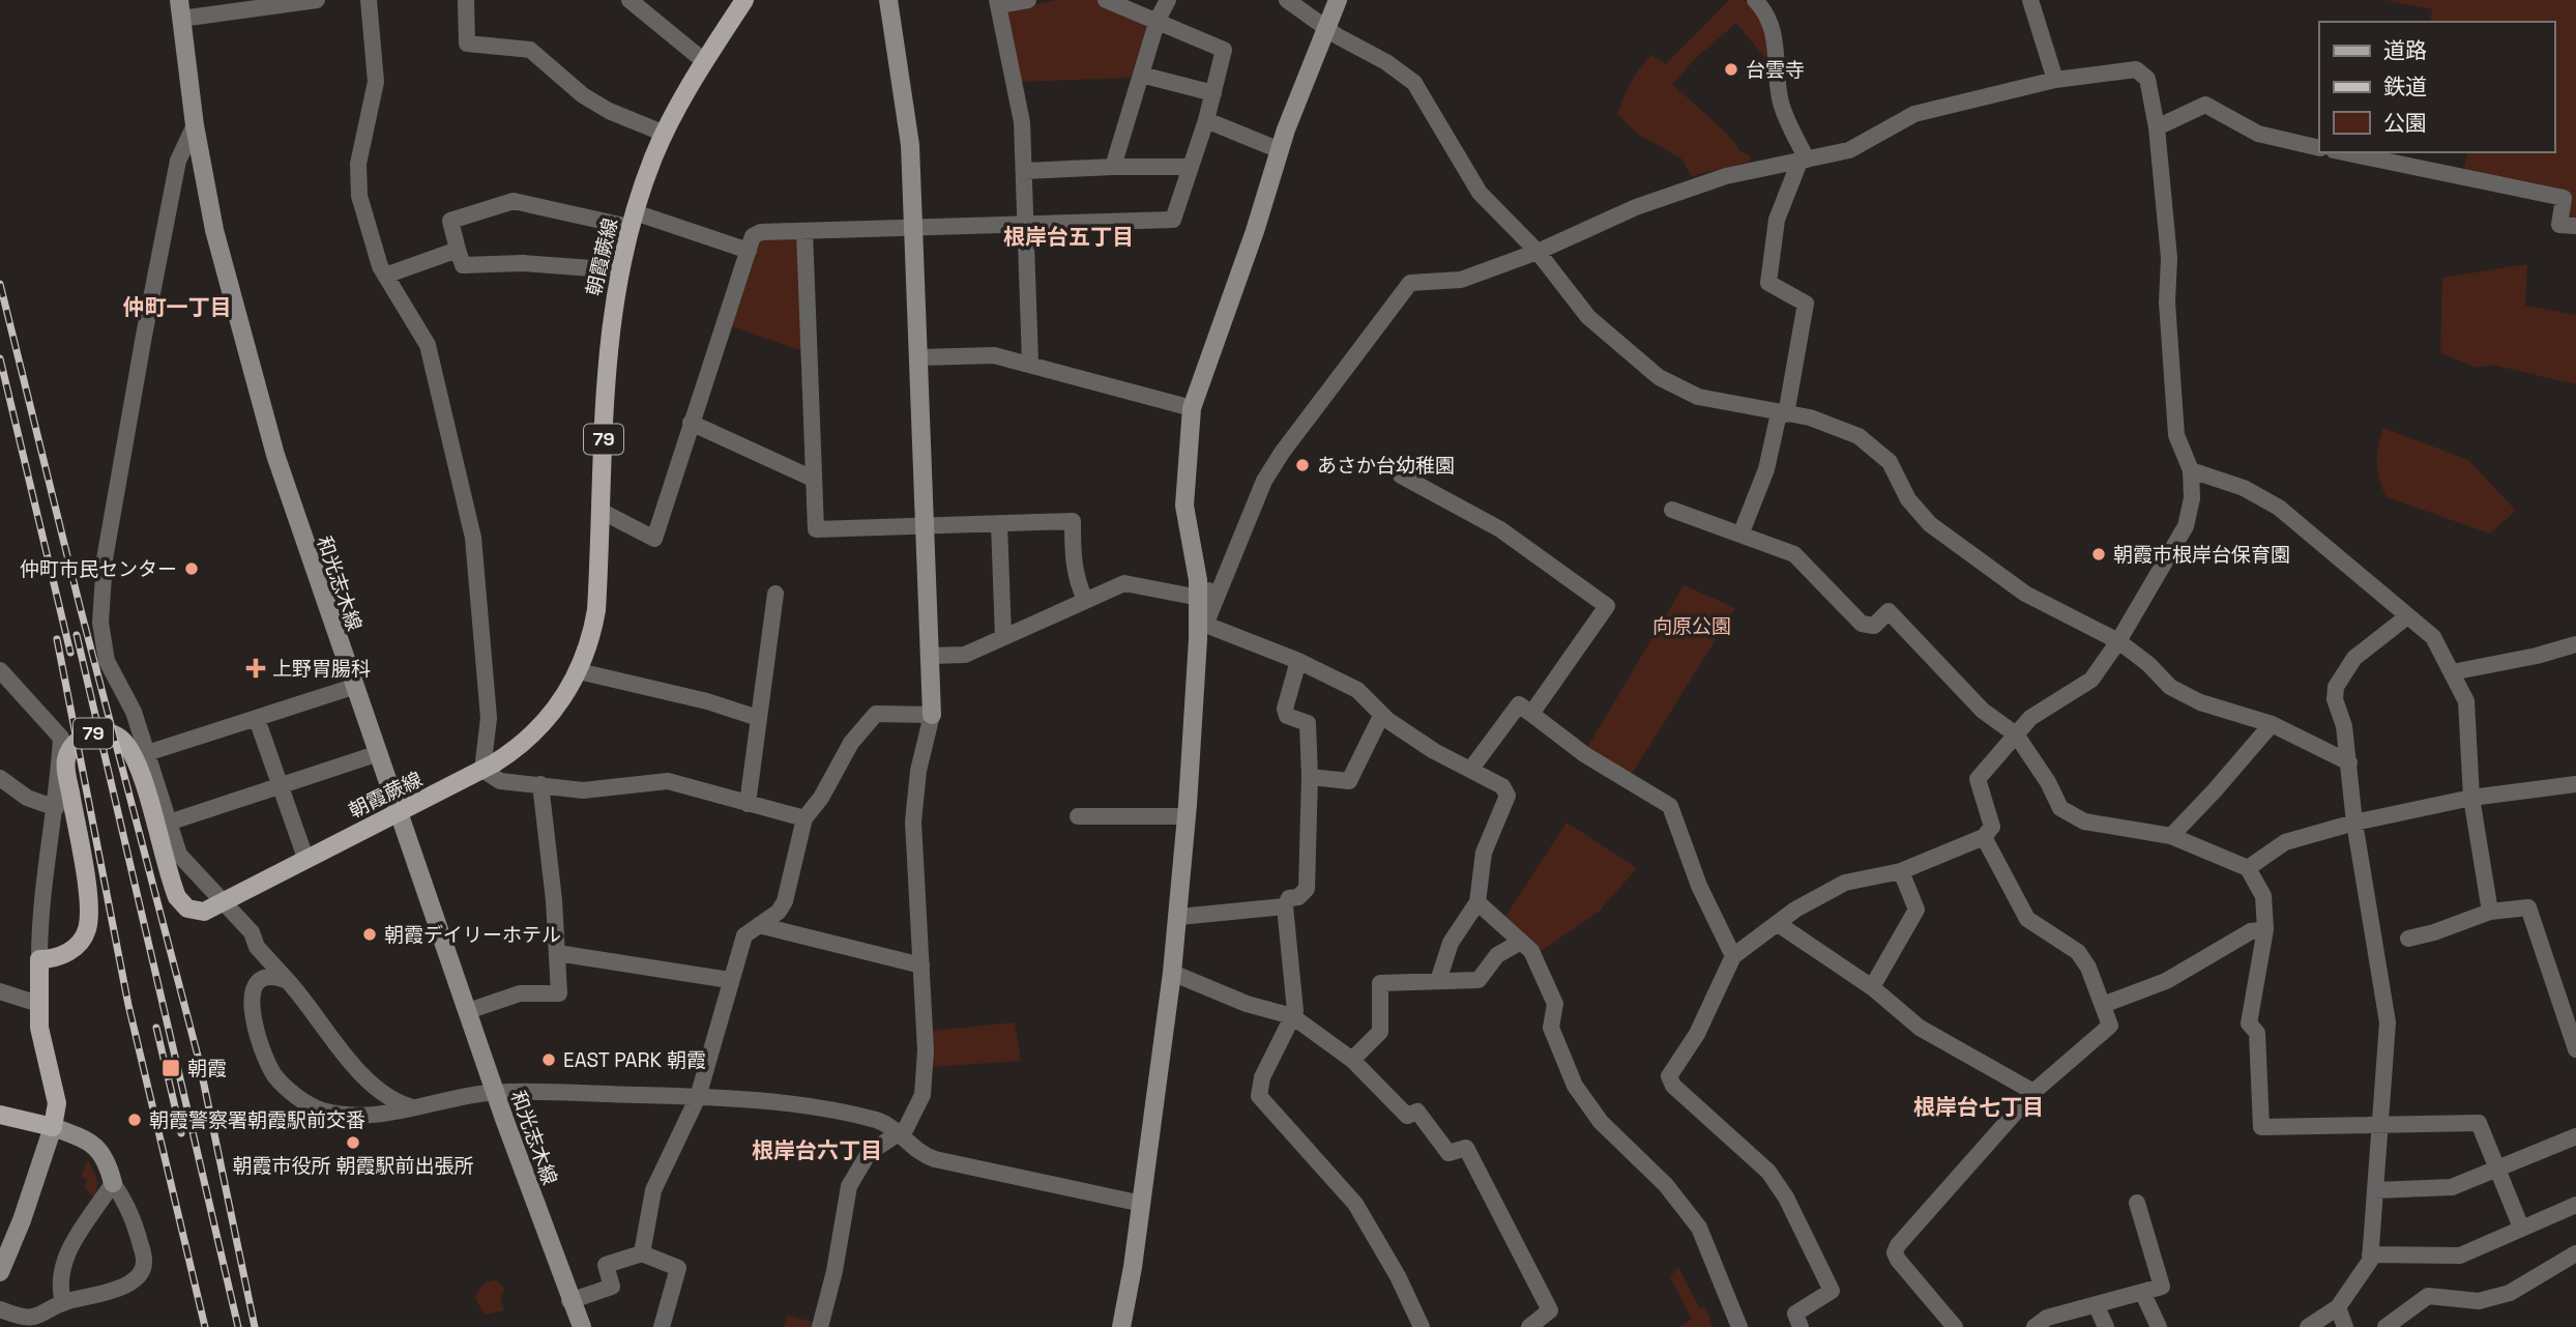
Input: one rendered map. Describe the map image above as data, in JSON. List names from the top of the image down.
{
  "streets": {
    "main road": ["朝霞蕨線", "79"],
    "street": ["和光志木線"]
  },
  "crossings": [
    ["朝霞蕨線", "和光志木線"]
  ],
  "districts": [
    "根岸台五丁目",
    "仲町一丁目",
    "根岸台七丁目",
    "根岸台六丁目"
  ],
  "parks": ["向原公園"],
  "places": {
    "other": [
      "台雲寺",
      "あさか台幼稚園",
      "朝霞市根岸台保育園",
      "仲町市民センター",
      "朝霞デイリーホテル",
      "EAST PARK 朝霞",
      "朝霞警察署朝霞駅前交番",
      "朝霞市役所 朝霞駅前出張所"
    ],
    "health": ["上野胃腸科"],
    "transit": ["朝霞"]
  },
  "legend": ["道路", "鉄道", "公園"]
}
